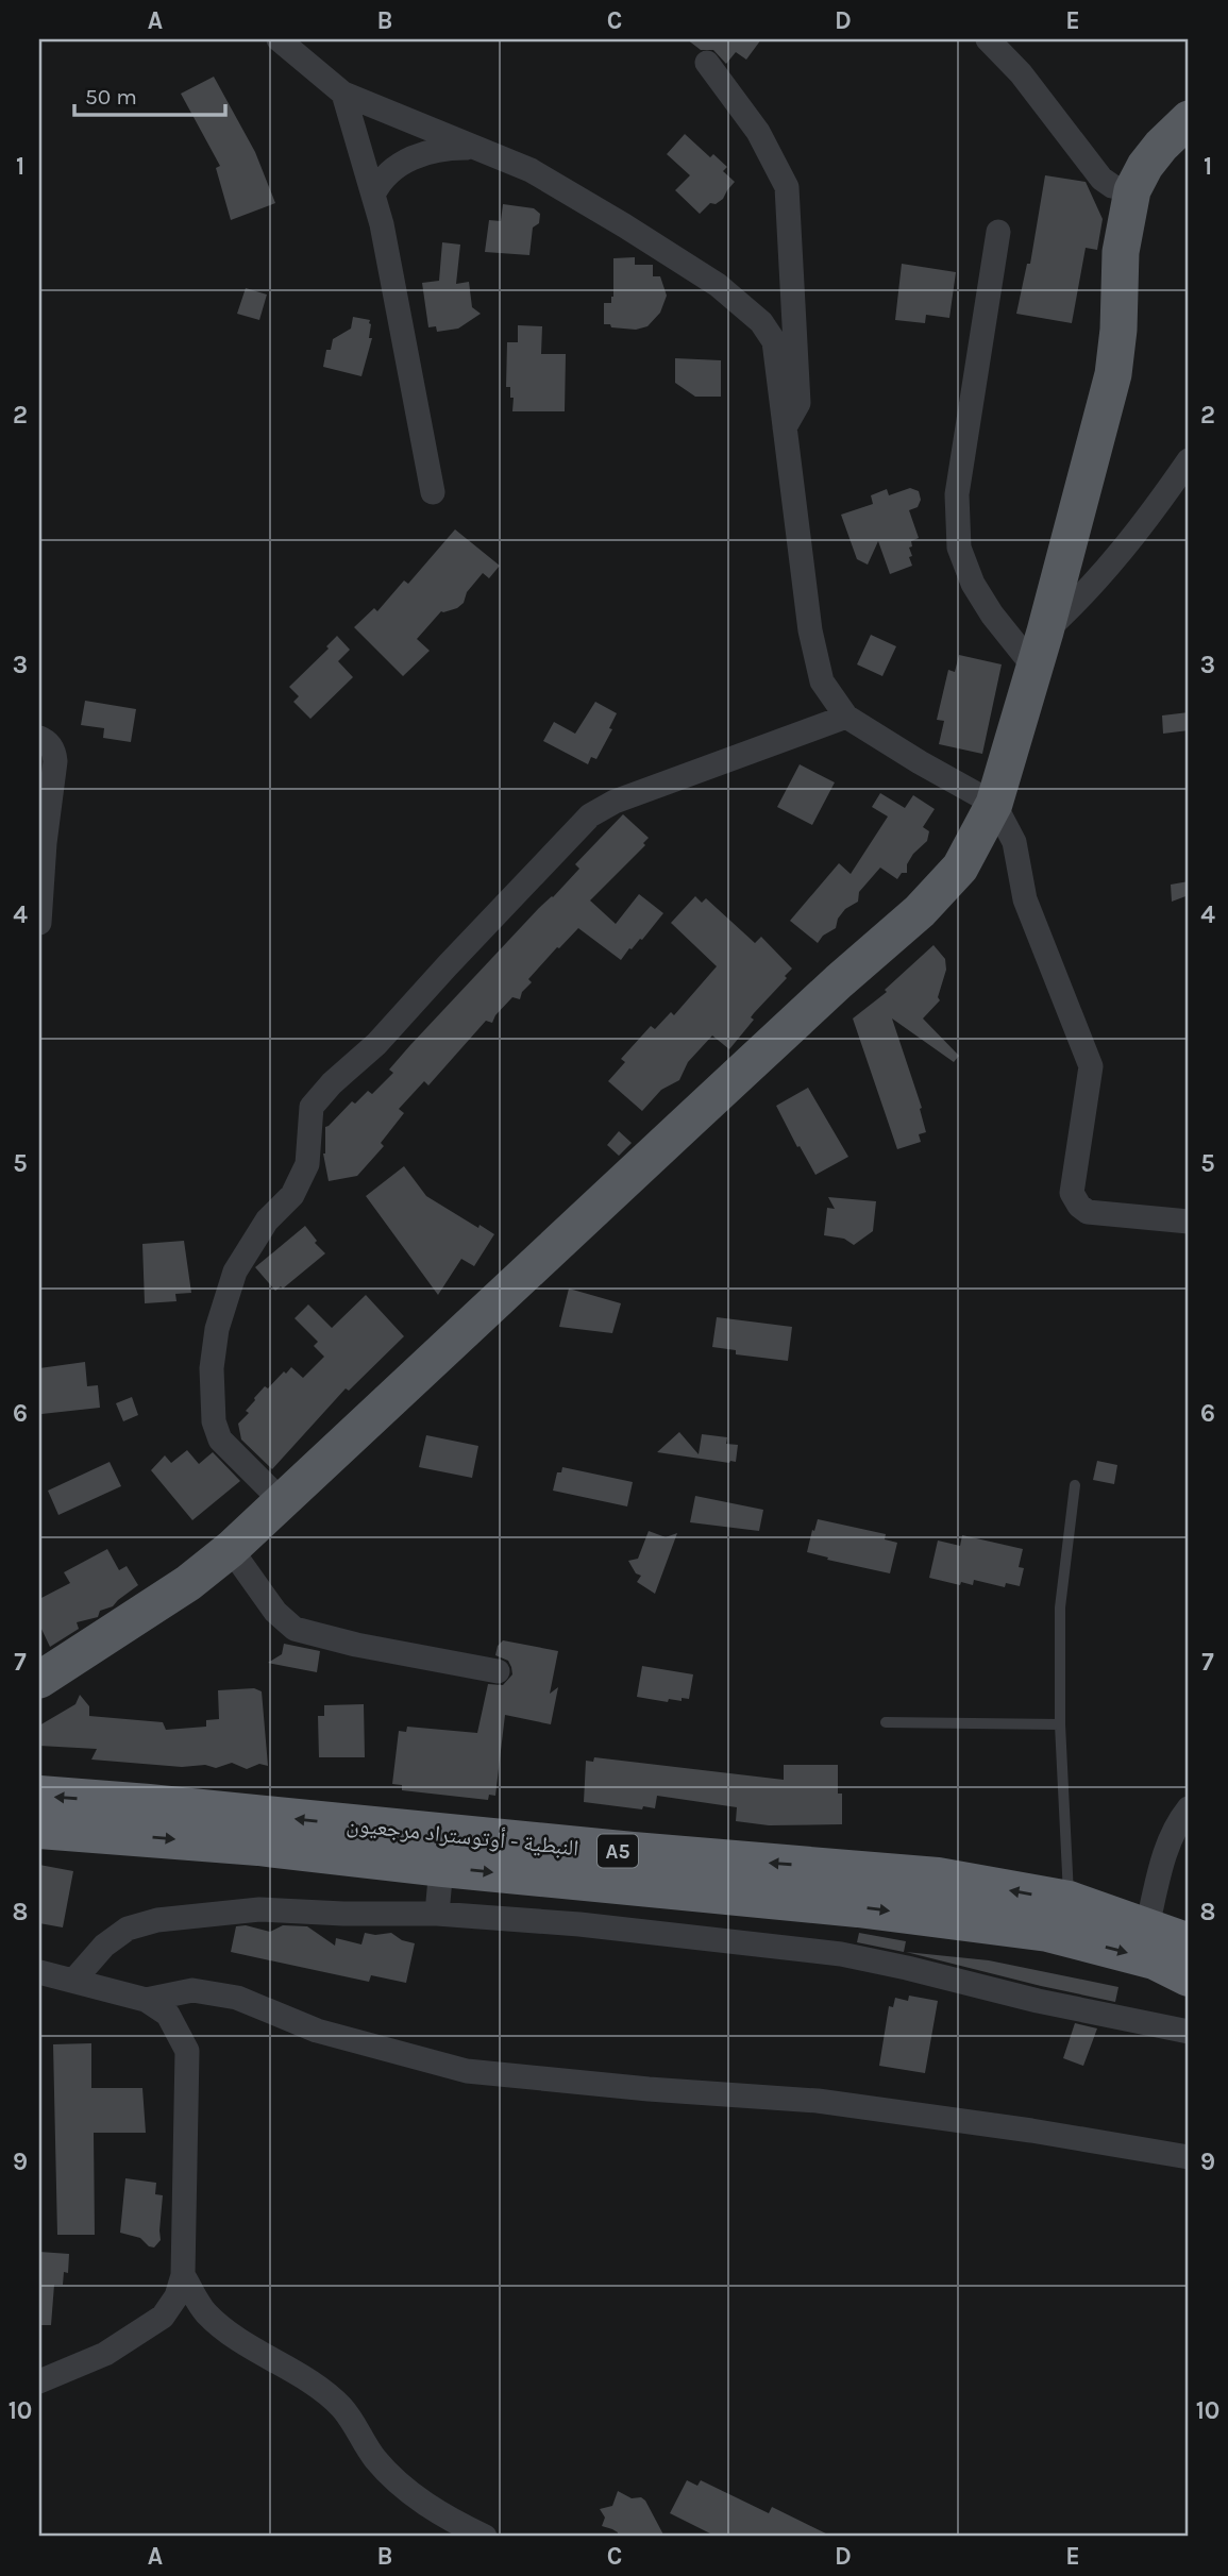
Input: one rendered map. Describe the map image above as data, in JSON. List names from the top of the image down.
{
  "streets": {
    "highway": ["النبطية - أوتوستراد مرجعيون", "A5"]
  },
  "scale_bar": "50 m",
  "grid": {
    "columns": [
      "A",
      "B",
      "C",
      "D",
      "E"
    ],
    "rows": [
      "1",
      "2",
      "3",
      "4",
      "5",
      "6",
      "7",
      "8",
      "9",
      "10"
    ]
  }
}
